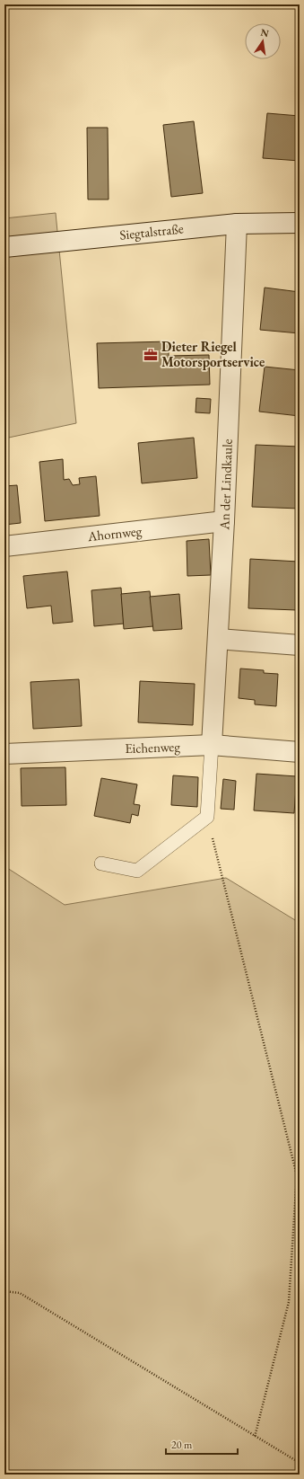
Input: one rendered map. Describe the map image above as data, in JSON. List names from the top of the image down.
{
  "streets": {
    "street": [
      "Siegtalstraße",
      "An der Lindkaule",
      "Ahornweg",
      "Eichenweg"
    ]
  },
  "crossings": [
    ["Siegtalstraße", "An der Lindkaule"],
    ["An der Lindkaule", "Ahornweg"],
    ["An der Lindkaule", "Eichenweg"]
  ],
  "places": {
    "office": ["Dieter Riegel Motorsportservice"]
  },
  "scale_bar": "20 m",
  "north": "top"
}
